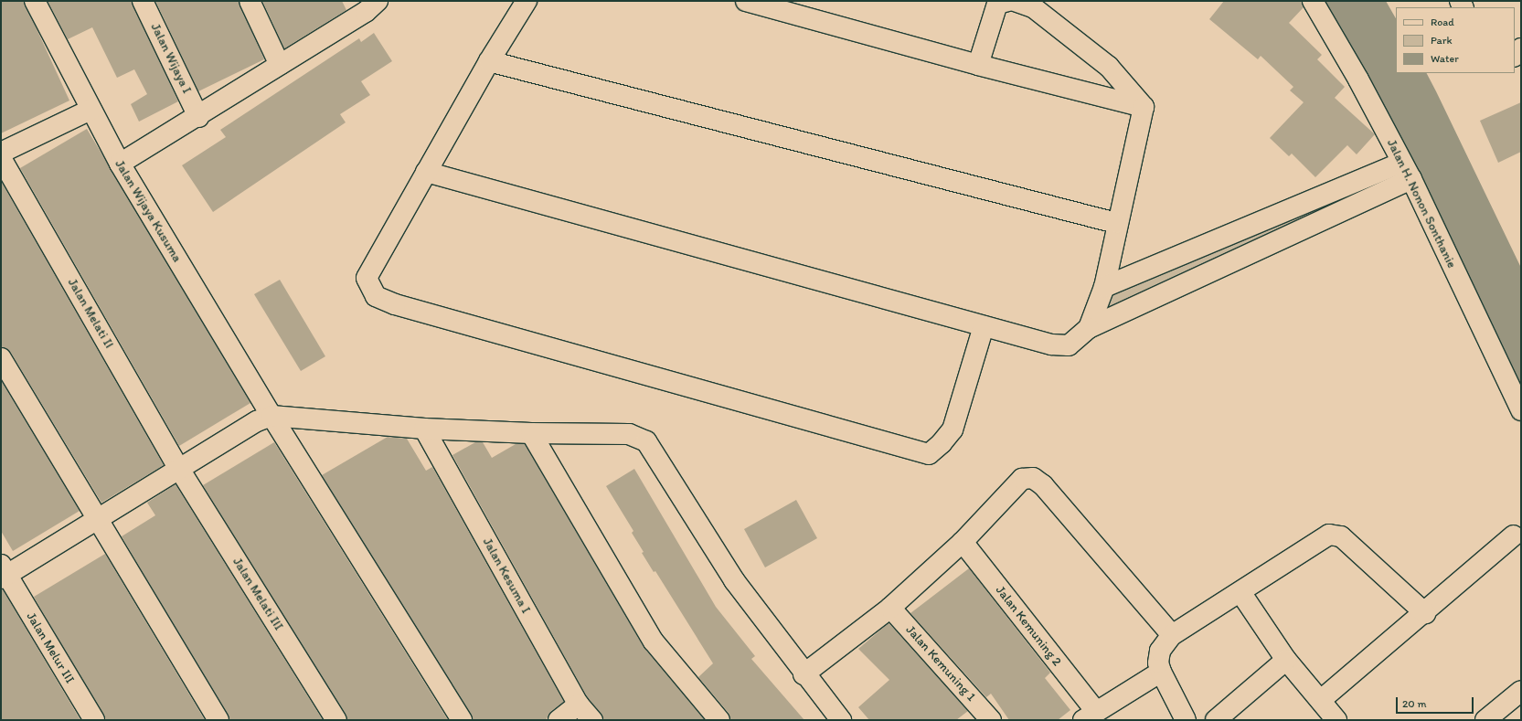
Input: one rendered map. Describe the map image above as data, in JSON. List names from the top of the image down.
{
  "streets": {
    "street": [
      "Jalan Wijaya I",
      "Jalan H. Nonon Sonthanie",
      "Jalan Wijaya Kusuma",
      "Jalan Melati II",
      "Jalan Kesuma I",
      "Jalan Melati III",
      "Jalan Kemuning 2",
      "Jalan Melur III",
      "Jalan Kemuning 1"
    ]
  },
  "crossings": [
    ["Jalan Melati II", "Jalan Melati III"]
  ],
  "legend": ["Road", "Park", "Water"],
  "scale_bar": "20 m"
}
